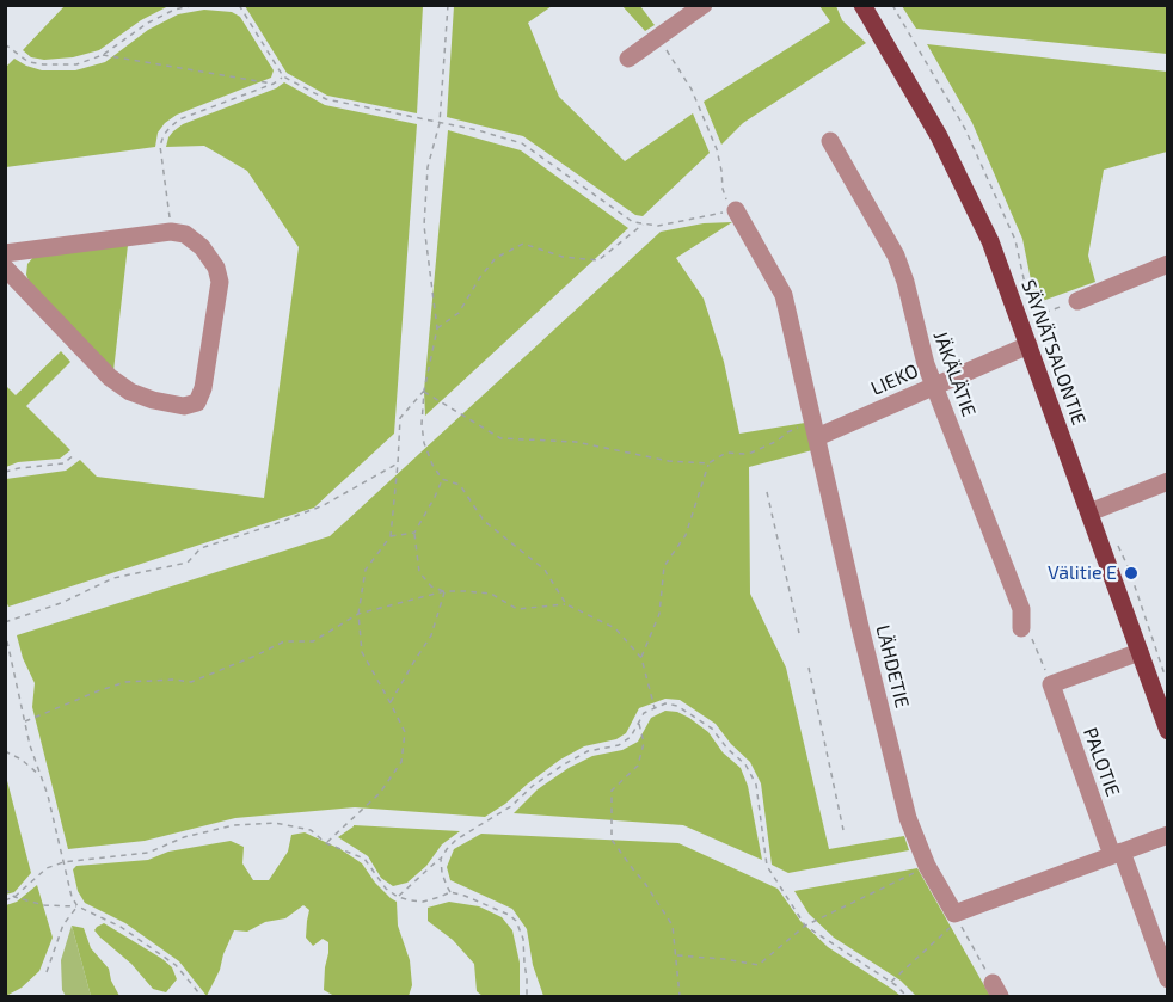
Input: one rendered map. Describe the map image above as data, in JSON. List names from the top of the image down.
{
  "streets": {
    "main road": ["SÄYNÄTSALONTIE"],
    "street": [
      "JÄKÄLÄTIE",
      "LIEKO",
      "LÄHDETIE",
      "PALOTIE"
    ]
  },
  "crossings": [
    ["SÄYNÄTSALONTIE", "LIEKO"],
    ["JÄKÄLÄTIE", "LIEKO"],
    ["LIEKO", "LÄHDETIE"]
  ],
  "places": ["Välitie E"]
}
